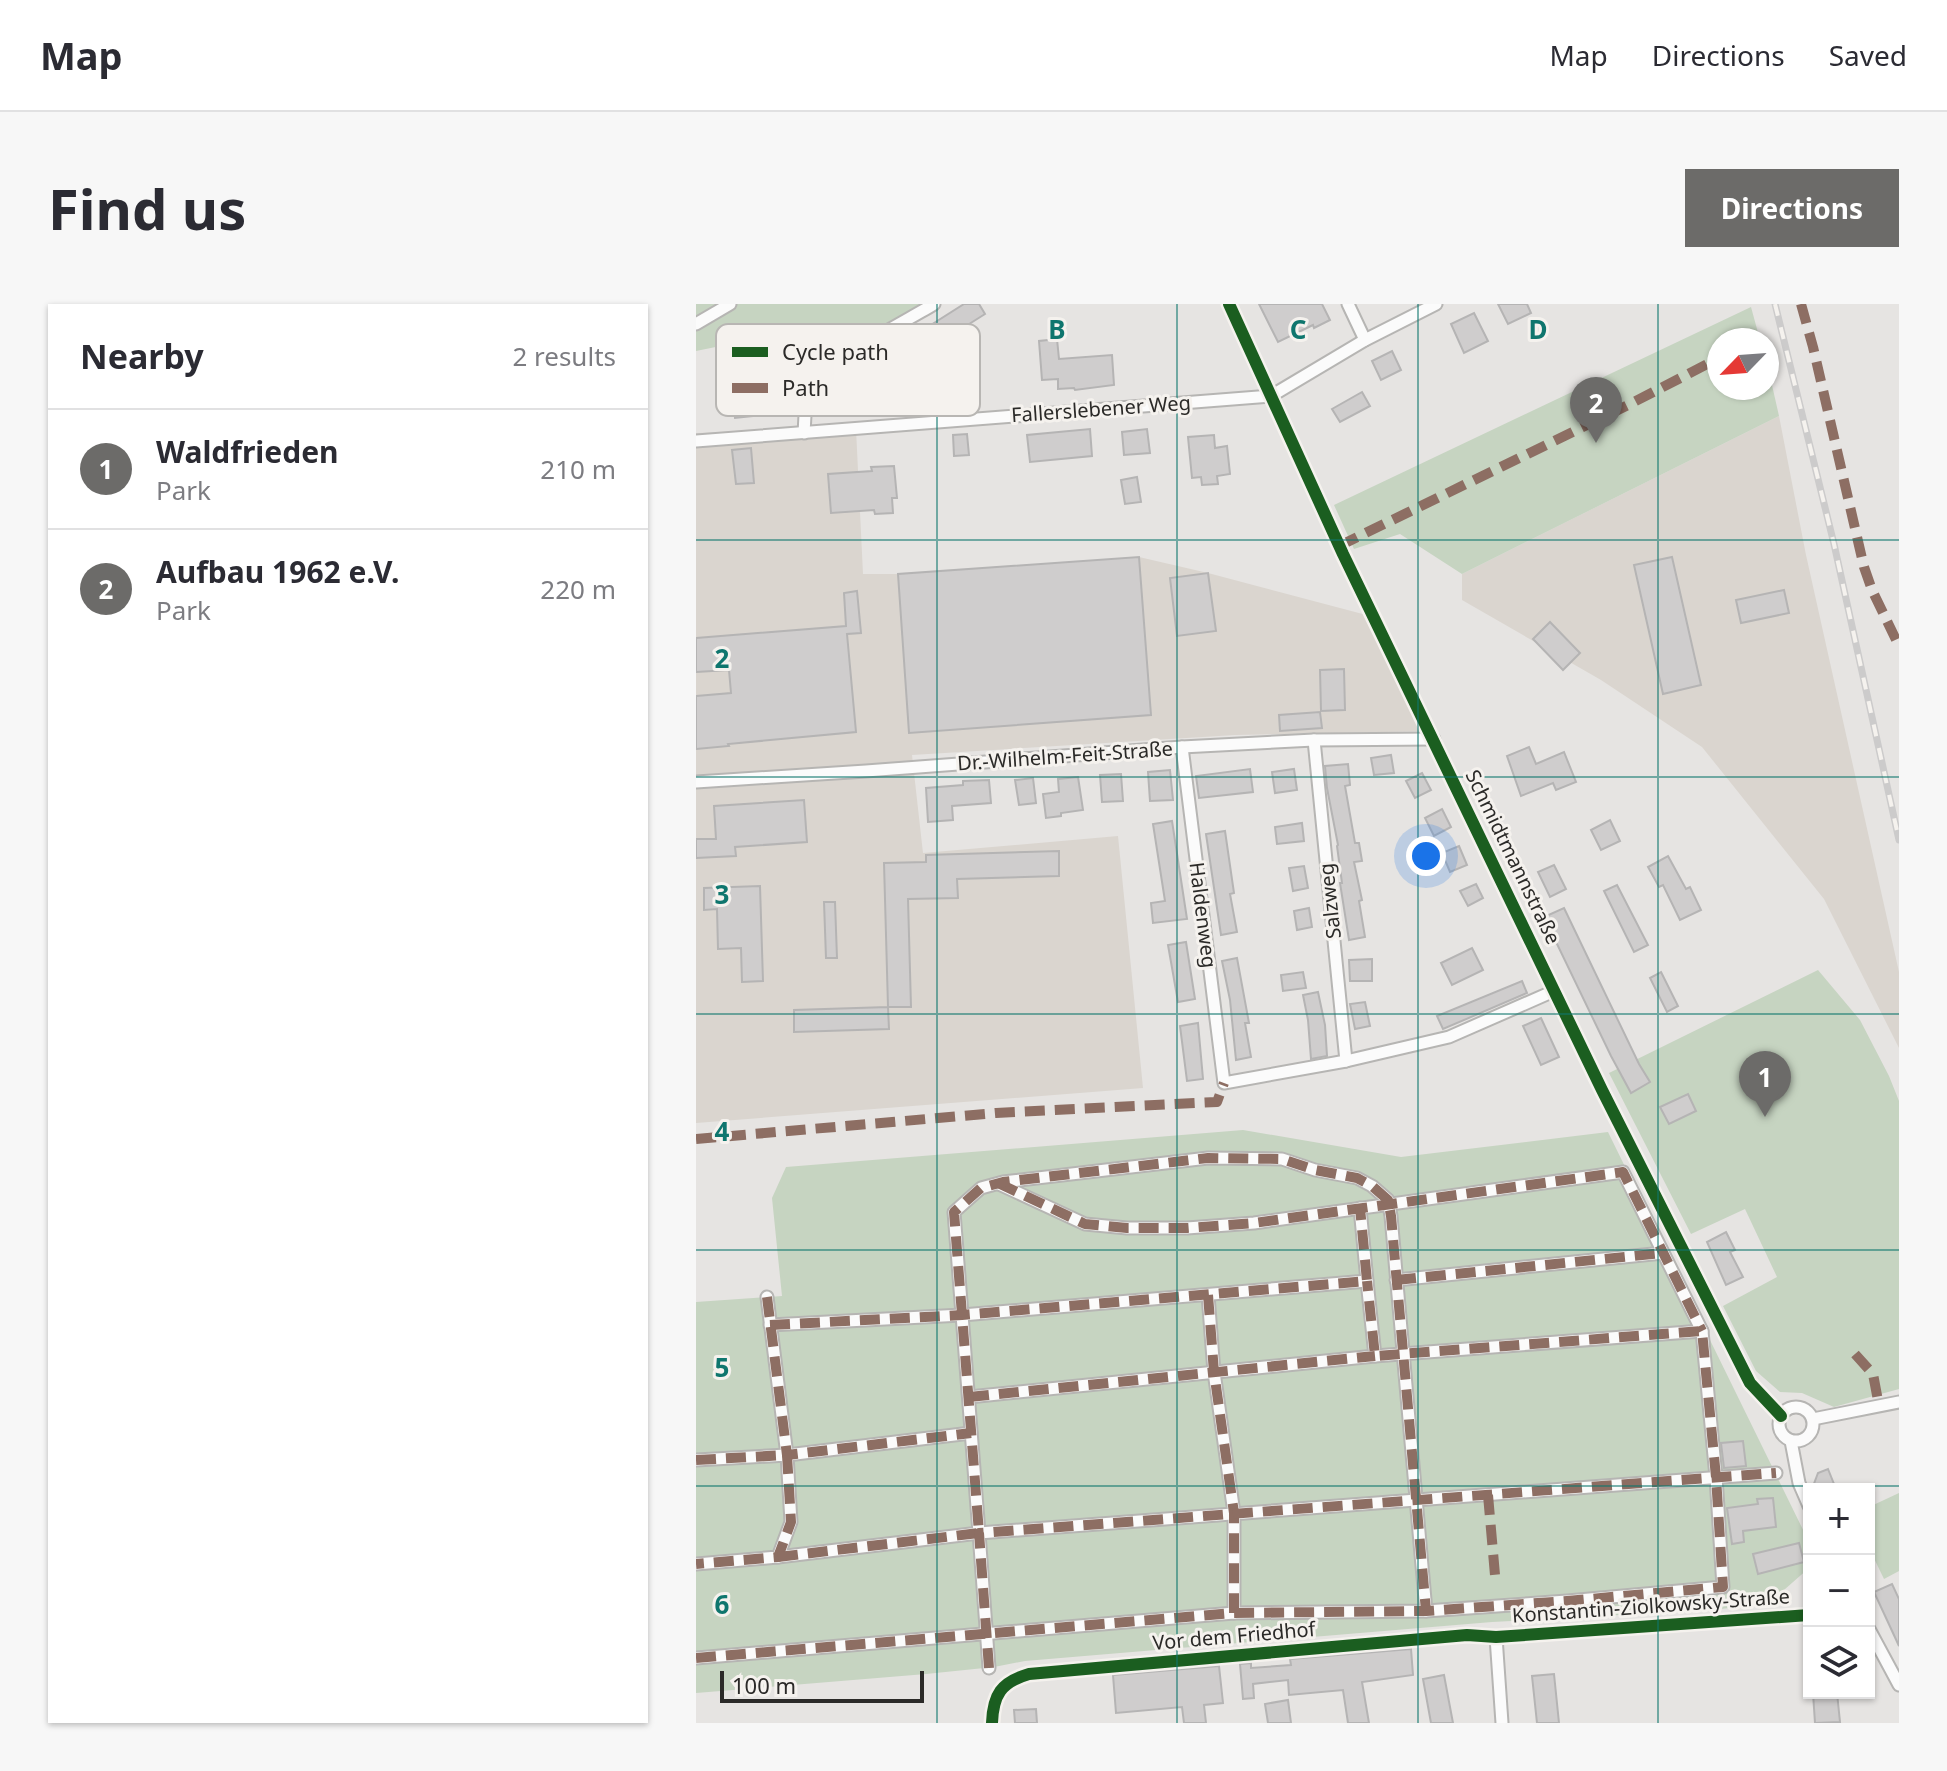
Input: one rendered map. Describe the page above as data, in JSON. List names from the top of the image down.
{
  "streets": {
    "street": [
      "Fallerslebener Weg",
      "Dr.-Wilhelm-Feit-Straße",
      "Schmidtmannstraße",
      "Salzweg",
      "Haldenweg",
      "Konstantin-Ziolkowsky-Straße",
      "Vor dem Friedhof"
    ]
  },
  "crossings": [
    ["Fallerslebener Weg", "Schmidtmannstraße"],
    ["Dr.-Wilhelm-Feit-Straße", "Schmidtmannstraße"],
    ["Dr.-Wilhelm-Feit-Straße", "Salzweg"],
    ["Dr.-Wilhelm-Feit-Straße", "Haldenweg"],
    ["Salzweg", "Haldenweg"],
    ["Konstantin-Ziolkowsky-Straße", "Vor dem Friedhof"]
  ],
  "legend": ["Cycle path", "Path"],
  "scale_bar": "100 m",
  "north": "bottom left",
  "page": {
    "header": "Map",
    "nav": ["Map", "Directions", "Saved"],
    "buttons": "Directions",
    "title": "Find us",
    "heading": ["Nearby", "2 results"],
    "pins": ["2", "1"],
    "list": [
      {
        "mark": "1",
        "name": "Waldfrieden",
        "note": "Park",
        "value": "210 m"
      },
      {
        "mark": "2",
        "name": "Aufbau 1962 e.V.",
        "note": "Park",
        "value": "220 m"
      }
    ],
    "map_buttons": ["+", "−"],
    "scale": "100 m"
  },
  "grid": {
    "columns": ["B", "C", "D"],
    "rows": [
      "2",
      "3",
      "4",
      "5",
      "6"
    ]
  }
}
